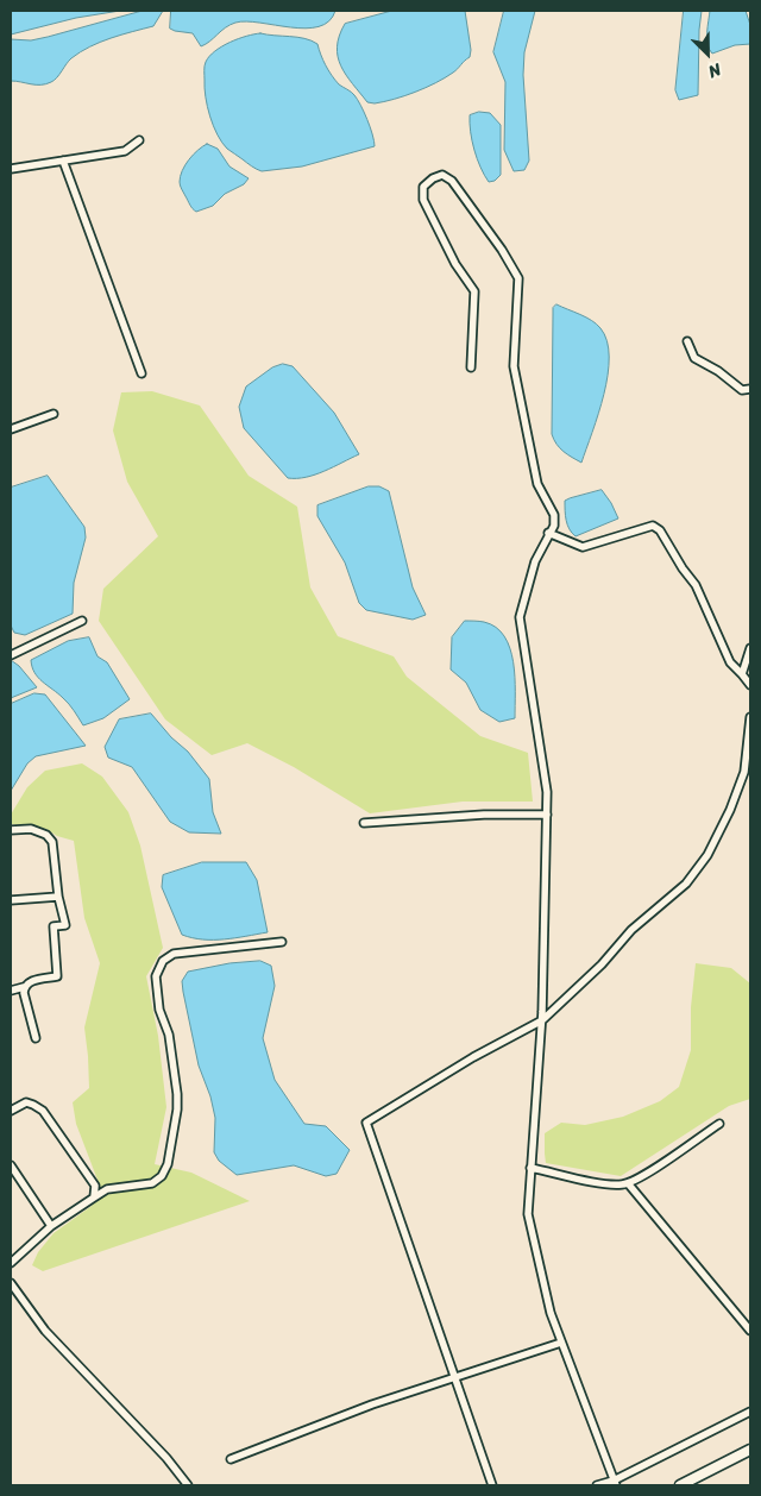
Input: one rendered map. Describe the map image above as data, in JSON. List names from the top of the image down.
{
  "north": "bottom right"
}
